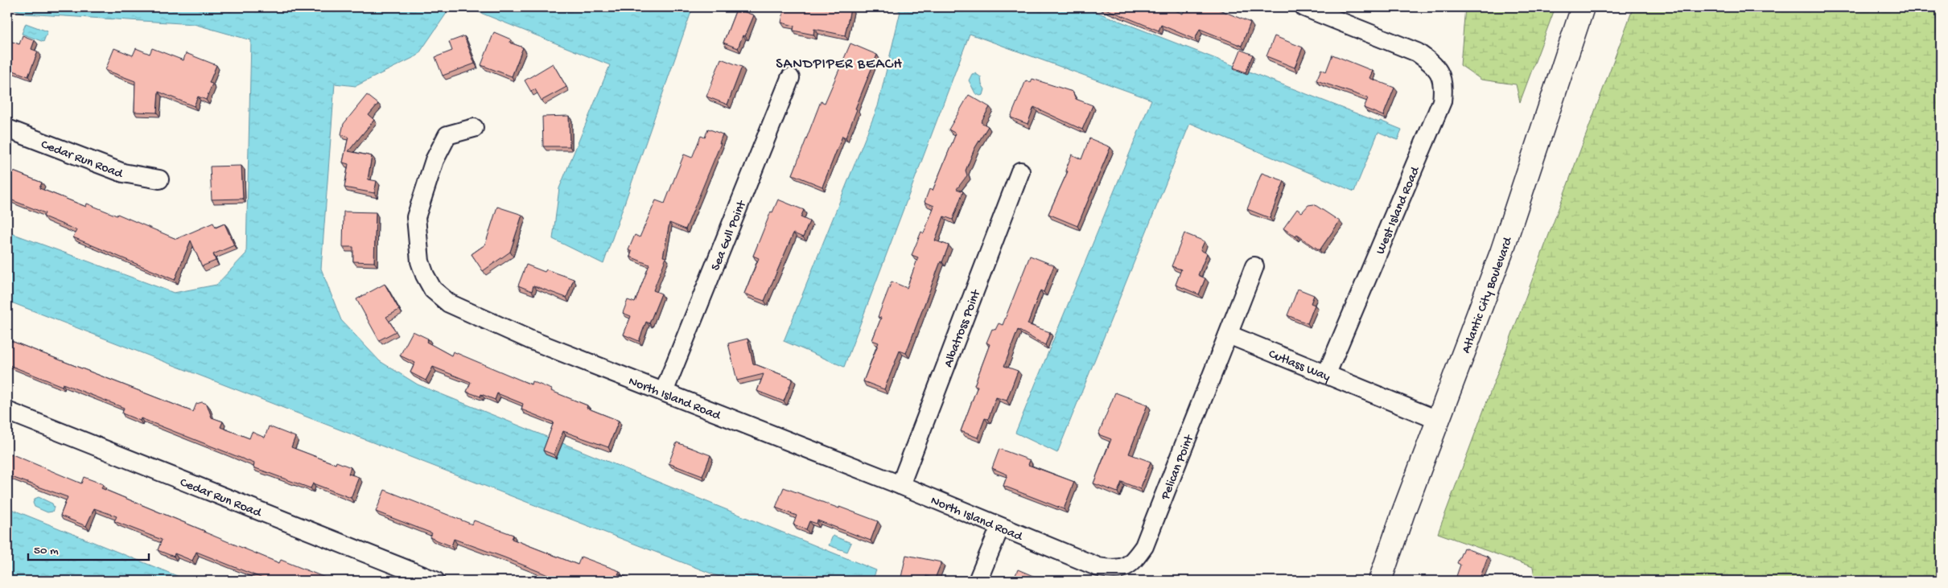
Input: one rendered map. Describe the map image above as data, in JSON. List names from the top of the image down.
{
  "streets": {
    "highway": ["Atlantic City Boulevard"],
    "street": [
      "Cedar Run Road",
      "West Island Road",
      "Sea Gull Point",
      "Albatross Point",
      "Cutlass Way",
      "North Island Road",
      "Pelican Point"
    ]
  },
  "crossings": [
    ["West Island Road", "Cutlass Way"],
    ["Sea Gull Point", "North Island Road"],
    ["Atlantic City Boulevard", "Cutlass Way"],
    ["Albatross Point", "North Island Road"],
    ["Cutlass Way", "Pelican Point"],
    ["North Island Road", "Pelican Point"]
  ],
  "districts": ["SANDPIPER BEACH"],
  "scale_bar": "50 m"
}
